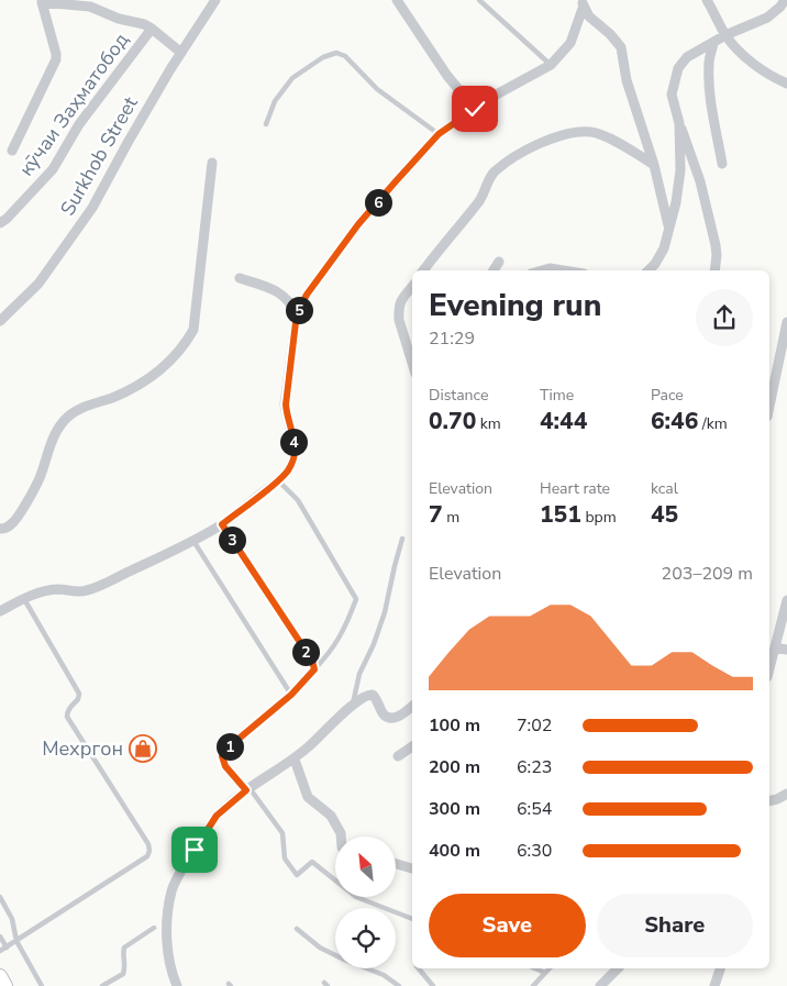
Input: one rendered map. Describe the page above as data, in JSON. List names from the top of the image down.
{
  "streets": {
    "street": ["кӯчаи Заҳматобод", "Surkhob Street"]
  },
  "places": {
    "shop": ["Мехргон"]
  },
  "north": "top left",
  "page": {
    "pins": [
      "6",
      "5",
      "4",
      "3",
      "2",
      "1"
    ],
    "heading": ["Evening run", "21:29"],
    "stats": [
      ["Distance", "0.70 km"],
      ["Time", "4:44"],
      ["Pace", "6:46 /km"],
      ["Elevation", "7 m"],
      ["Heart rate", "151 bpm"],
      ["kcal", "45"]
    ],
    "chart": ["Elevation", "203–209 m"],
    "list": [
      {
        "name": "100 m",
        "note": "7:02"
      },
      {
        "name": "200 m",
        "note": "6:23"
      },
      {
        "name": "300 m",
        "note": "6:54"
      },
      {
        "name": "400 m",
        "note": "6:30"
      }
    ],
    "buttons": ["Save", "Share"]
  }
}
